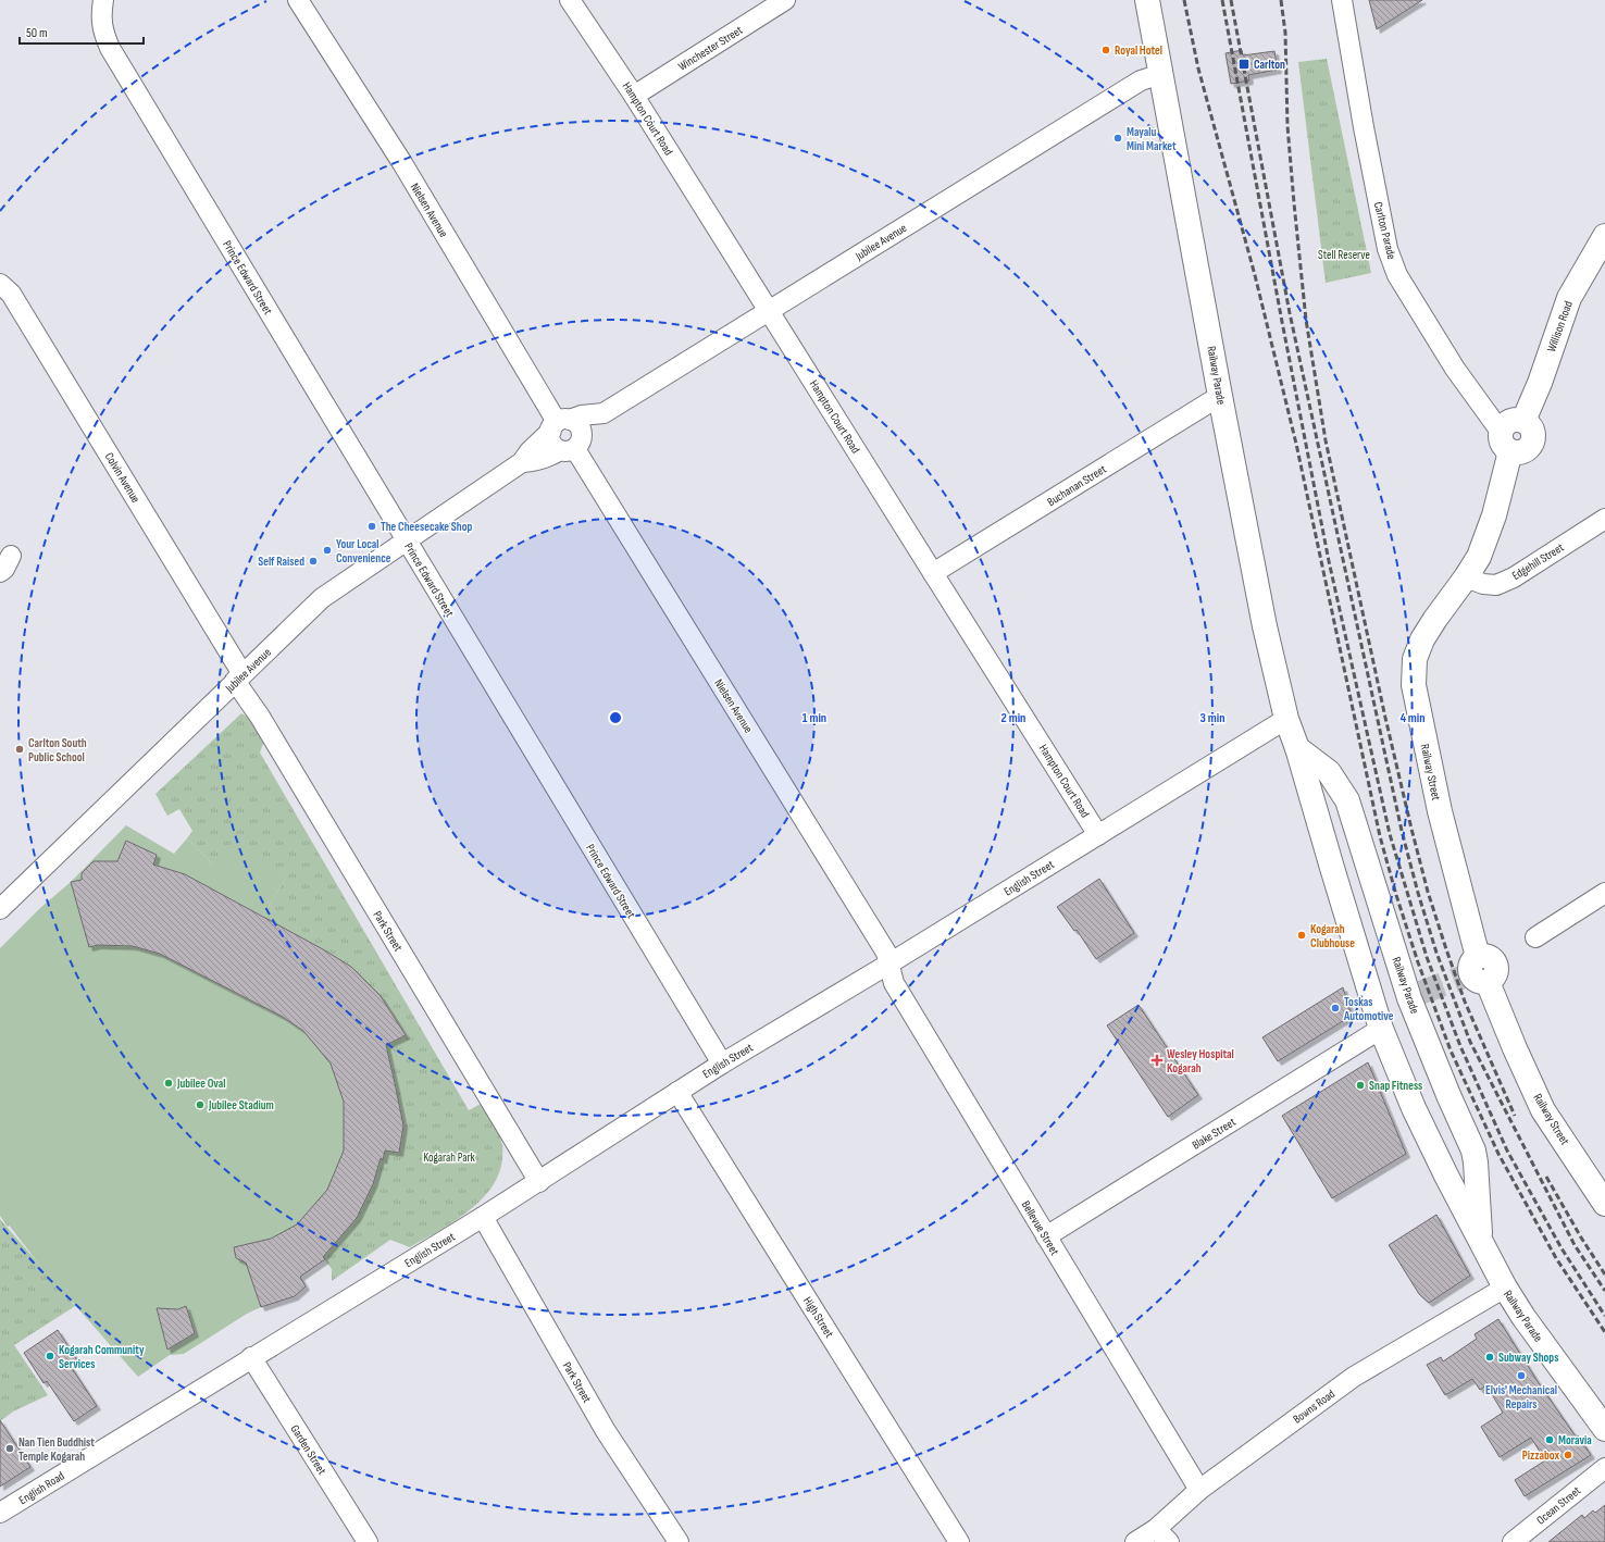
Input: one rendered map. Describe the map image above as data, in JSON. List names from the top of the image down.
{
  "streets": {
    "main road": ["Willison Road", "Railway Parade", "Railway Street"],
    "street": [
      "Winchester Street",
      "Hampton Court Road",
      "Nielsen Avenue",
      "Carlton Parade",
      "Jubilee Avenue",
      "Prince Edward Street",
      "Colvin Avenue",
      "Buchanan Street",
      "Edgehill Street",
      "English Street",
      "Park Street",
      "Blake Street",
      "Bellevue Street",
      "High Street",
      "Bowns Road",
      "Garden Street",
      "English Road",
      "Ocean Street"
    ]
  },
  "crossings": [
    ["Winchester Street", "Hampton Court Road"],
    ["Hampton Court Road", "Jubilee Avenue"],
    ["Hampton Court Road", "Buchanan Street"],
    ["Hampton Court Road", "English Street"],
    ["Nielsen Avenue", "Jubilee Avenue"],
    ["Nielsen Avenue", "English Street"],
    ["Nielsen Avenue", "Bellevue Street"],
    ["Carlton Parade", "Willison Road"],
    ["Carlton Parade", "Railway Street"],
    ["Jubilee Avenue", "Prince Edward Street"],
    ["Jubilee Avenue", "Railway Parade"],
    ["Jubilee Avenue", "Colvin Avenue"],
    ["Jubilee Avenue", "Park Street"],
    ["Prince Edward Street", "English Street"],
    ["Willison Road", "Railway Street"],
    ["Railway Parade", "Buchanan Street"],
    ["Railway Parade", "English Street"],
    ["Railway Parade", "Blake Street"],
    ["Railway Parade", "Bowns Road"],
    ["Colvin Avenue", "Park Street"],
    ["Edgehill Street", "Railway Street"],
    ["English Street", "Park Street"],
    ["English Street", "Bellevue Street"],
    ["English Street", "High Street"],
    ["English Street", "Garden Street"],
    ["English Street", "English Road"],
    ["Blake Street", "Bellevue Street"],
    ["Bellevue Street", "Bowns Road"]
  ],
  "parks": ["Stell Reserve", "Kogarah Park"],
  "places": {
    "other": [
      "Royal Hotel",
      "Mayalu Mini Market",
      "The Cheesecake Shop",
      "Your Local Convenience",
      "Self Raised",
      "Carlton South Public School",
      "Kogarah Clubhouse",
      "Toskas Automotive",
      "Jubilee Oval",
      "Snap Fitness",
      "Jubilee Stadium",
      "Kogarah Community Services",
      "Subway Shops",
      "Elvis' Mechanical Repairs",
      "Moravia",
      "Nan Tien Buddhist Temple Kogarah",
      "Pizzabox"
    ],
    "transit": ["Carlton"],
    "health": ["Wesley Hospital Kogarah"]
  },
  "scale_bar": "50 m",
  "rings": [
    "1 min",
    "2 min",
    "3 min",
    "4 min"
  ]
}
